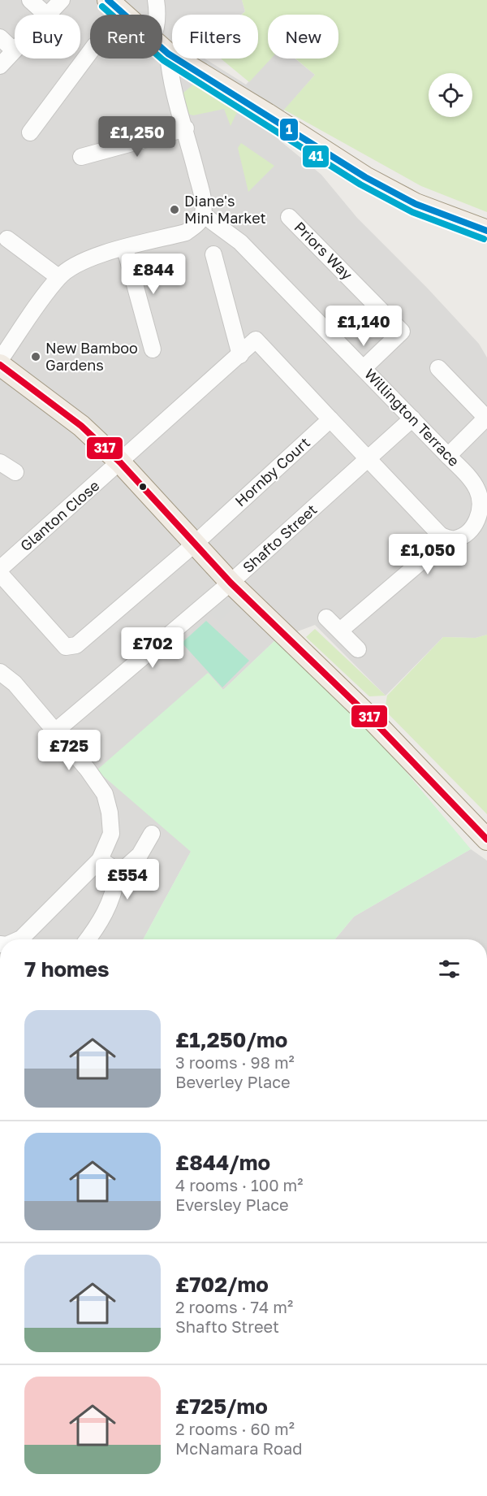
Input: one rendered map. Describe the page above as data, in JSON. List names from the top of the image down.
{
  "streets": {
    "street": [
      "Priors Way",
      "Willington Terrace",
      "Hornby Court",
      "Glanton Close",
      "Shafto Street"
    ]
  },
  "crossings": [
    ["Priors Way", "Willington Terrace"],
    ["Willington Terrace", "Shafto Street"]
  ],
  "places": ["Diane's Mini Market", "New Bamboo Gardens"],
  "lines": ["transit line 1", "transit line 41", "transit line 317"],
  "page": {
    "chip": [
      "Buy",
      "Rent",
      "Filters",
      "New"
    ],
    "price": [
      "£1,250",
      "£844",
      "£1,140",
      "£1,050",
      "£702",
      "£725",
      "£554"
    ],
    "heading": "7 homes",
    "list": [
      {
        "name": "£1,250/mo",
        "note": "3 rooms · 98 m² · Beverley Place"
      },
      {
        "name": "£844/mo",
        "note": "4 rooms · 100 m² · Eversley Place"
      },
      {
        "name": "£702/mo",
        "note": "2 rooms · 74 m² · Shafto Street"
      },
      {
        "name": "£725/mo",
        "note": "2 rooms · 60 m² · McNamara Road"
      }
    ]
  }
}
